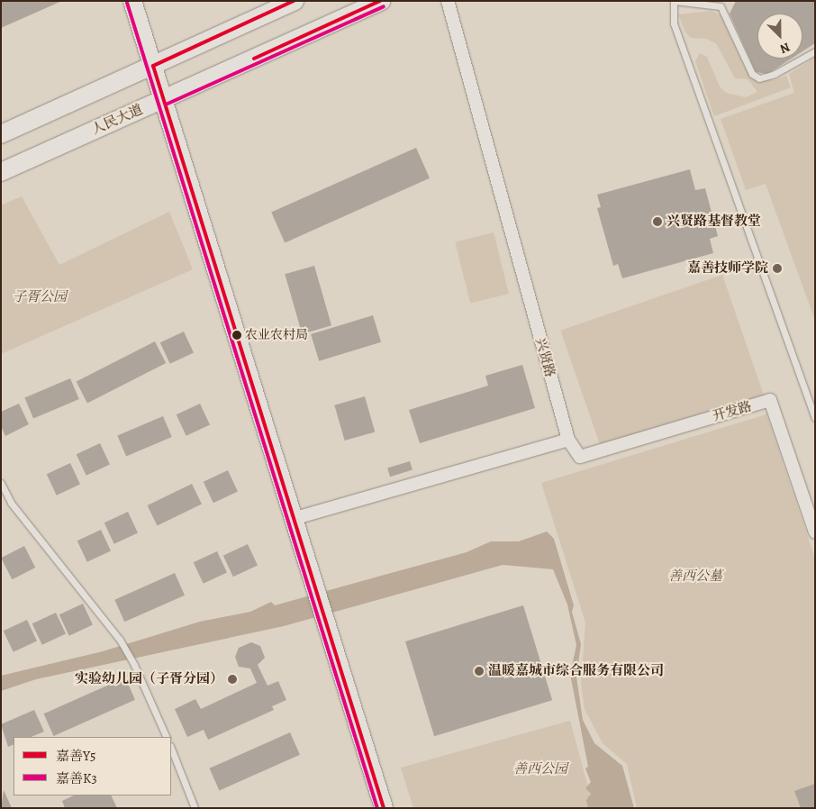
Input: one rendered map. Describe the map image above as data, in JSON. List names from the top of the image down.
{
  "streets": {
    "street": ["人民大道", "兴贤路", "开发路"]
  },
  "crossings": [
    ["兴贤路", "开发路"]
  ],
  "parks": ["子胥公园", "善西公墓", "善西公园"],
  "places": [
    "兴贤路基督教堂",
    "嘉善技师学院",
    "农业农村局",
    "温暖嘉城市综合服务有限公司",
    "实验幼儿园（子胥分园）"
  ],
  "lines": ["transit line 嘉善Y5", "transit line 嘉善K3"],
  "legend": ["嘉善Y5", "嘉善K3"],
  "north": "bottom right"
}
